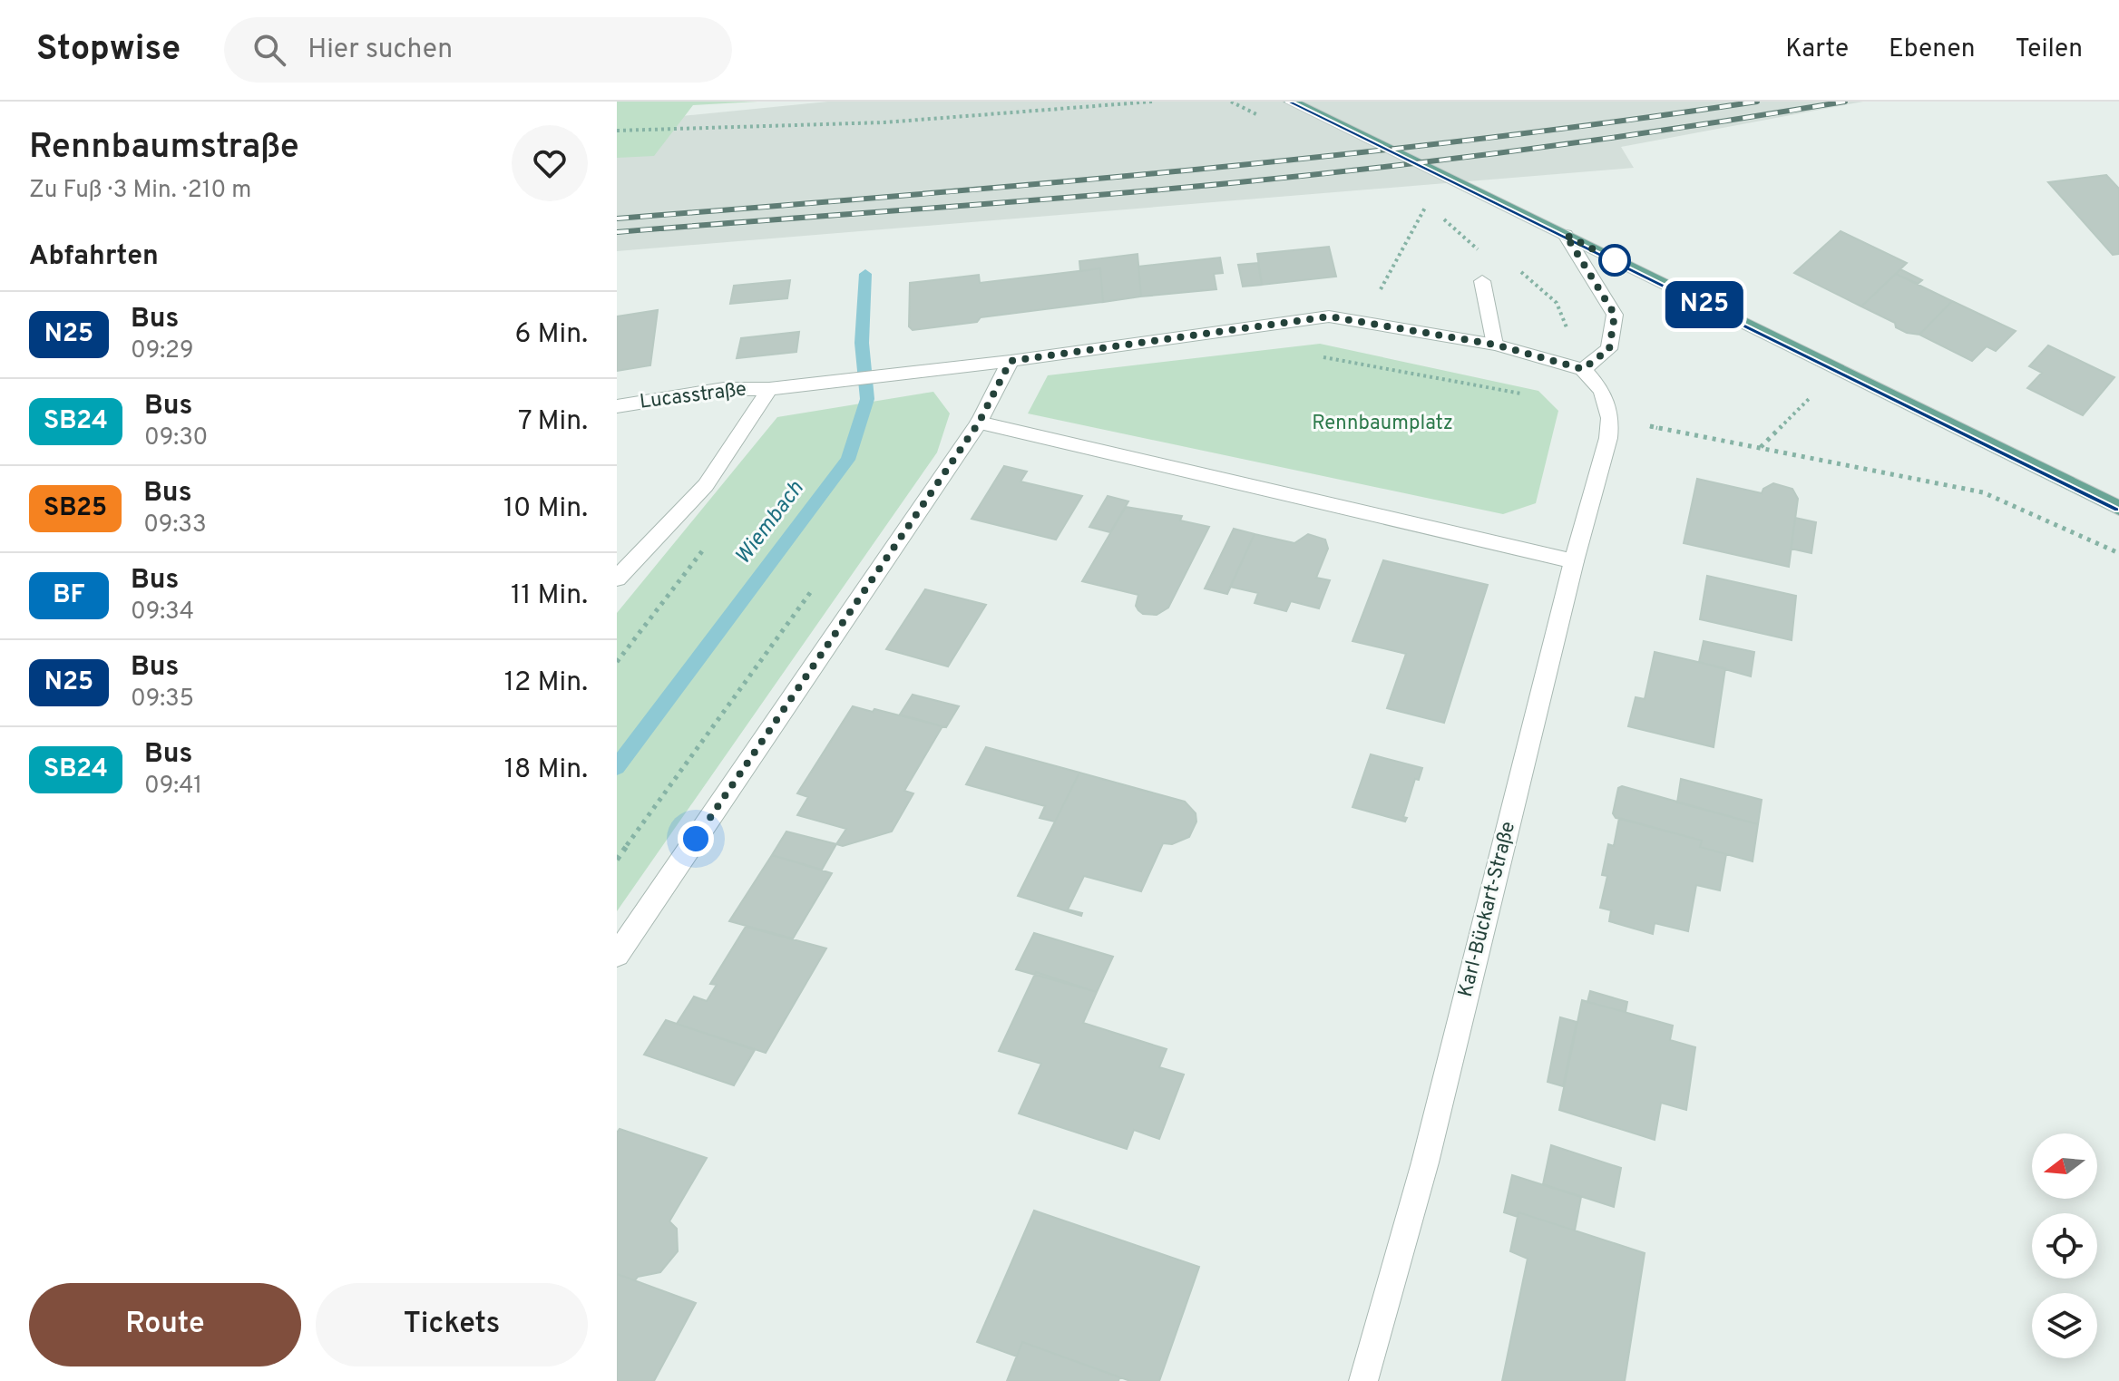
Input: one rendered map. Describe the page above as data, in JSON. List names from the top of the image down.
{
  "streets": {
    "street": ["Lucasstraße", "Karl-Bückart-Straße"]
  },
  "water": ["Wiembach"],
  "parks": ["Rennbaumplatz"],
  "lines": ["bus line N25"],
  "north": "left",
  "page": {
    "header": "Stopwise",
    "search": "Hier suchen",
    "nav": ["Karte", "Ebenen", "Teilen"],
    "heading": [
      ["Rennbaumstraße", "Zu Fuß · 3 Min. · 210 m"],
      "Abfahrten"
    ],
    "on_map": "N25",
    "list": [
      {
        "mark": "N25",
        "name": "Bus",
        "note": "09:29",
        "value": "6 Min."
      },
      {
        "mark": "SB24",
        "name": "Bus",
        "note": "09:30",
        "value": "7 Min."
      },
      {
        "mark": "SB25",
        "name": "Bus",
        "note": "09:33",
        "value": "10 Min."
      },
      {
        "mark": "BF",
        "name": "Bus",
        "note": "09:34",
        "value": "11 Min."
      },
      {
        "mark": "N25",
        "name": "Bus",
        "note": "09:35",
        "value": "12 Min."
      },
      {
        "mark": "SB24",
        "name": "Bus",
        "note": "09:41",
        "value": "18 Min."
      }
    ],
    "buttons": ["Route", "Tickets"]
  }
}
